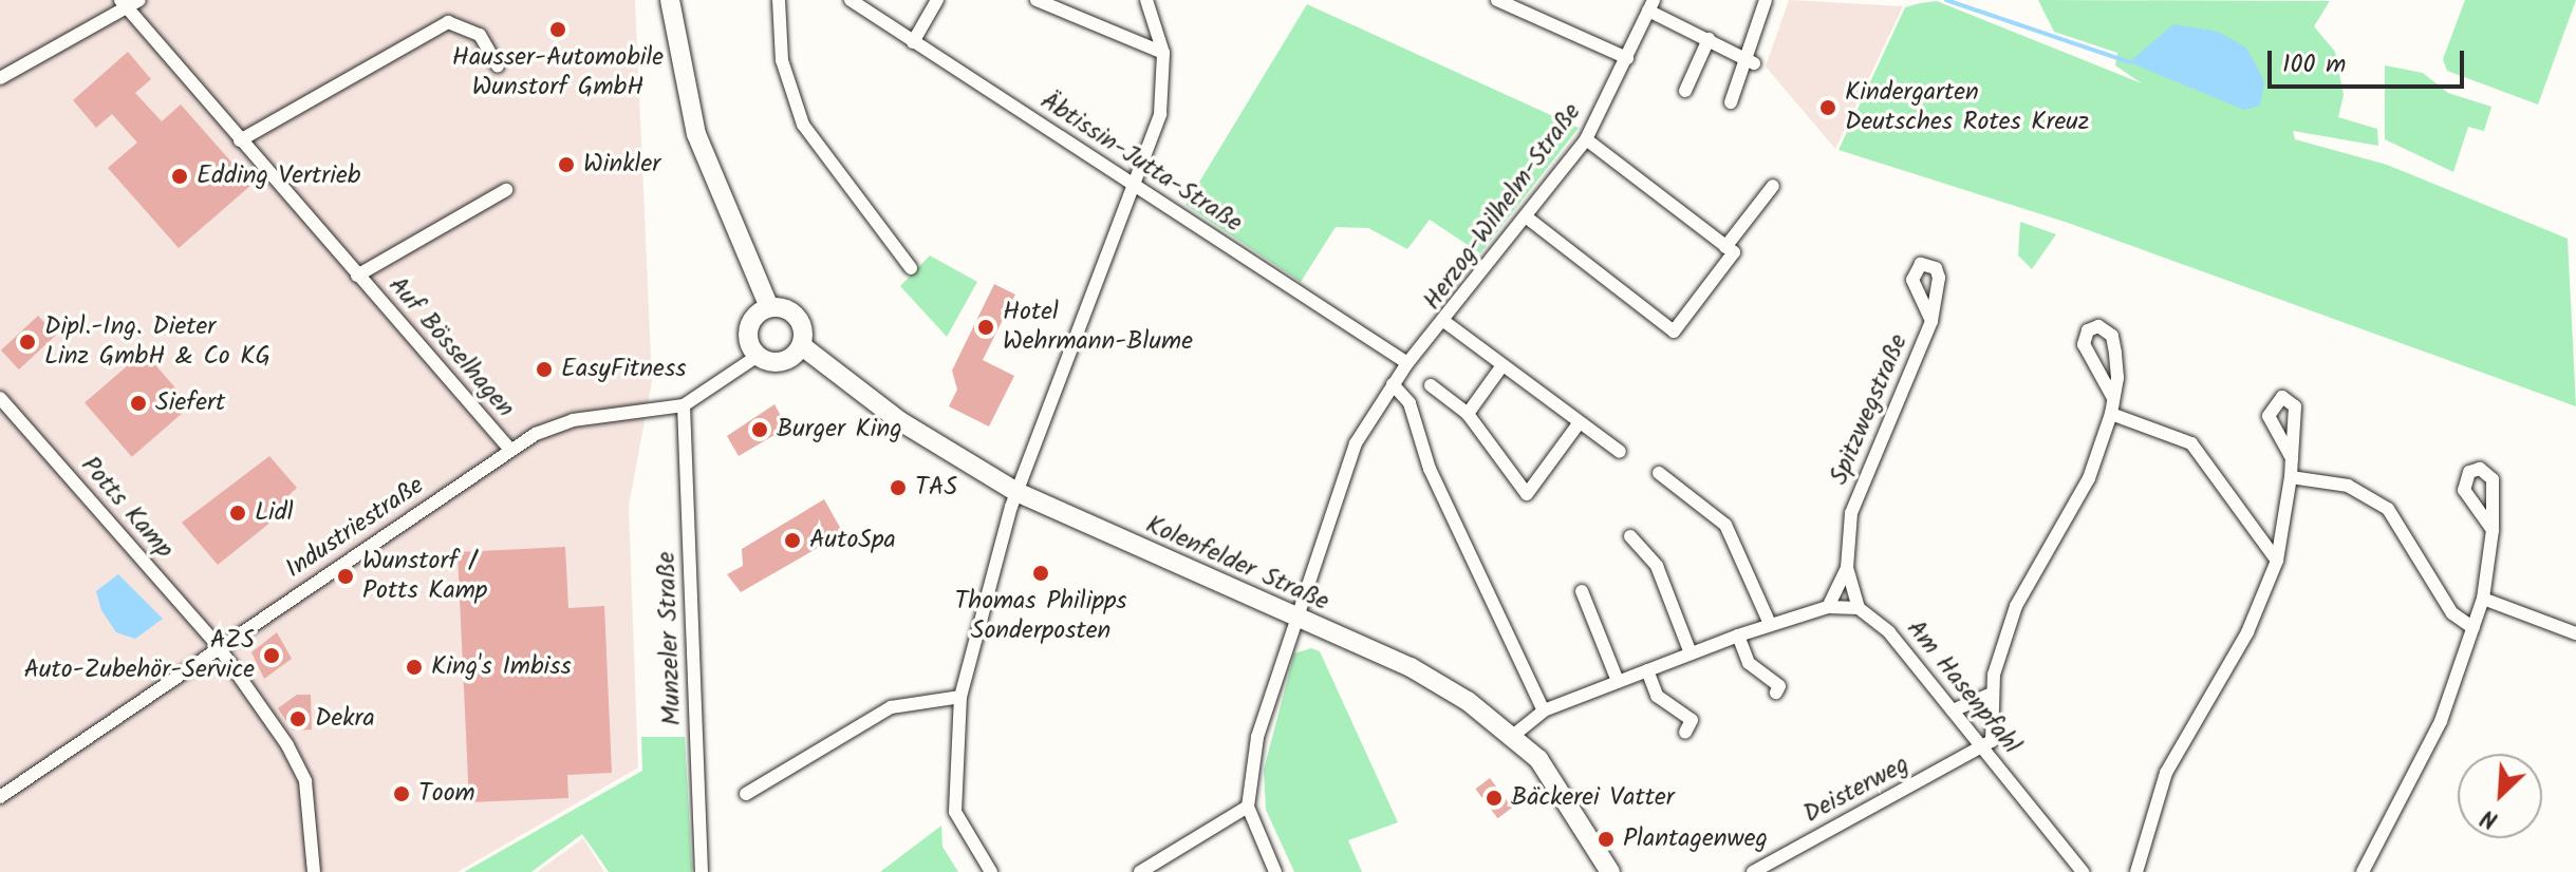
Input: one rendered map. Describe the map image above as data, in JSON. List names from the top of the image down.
{
  "streets": {
    "main road": ["Kolenfelder Straße"],
    "street": [
      "Äbtissin-Jutta-Straße",
      "Herzog-Wilhelm-Straße",
      "Auf Bösselhagen",
      "Spitzwegstraße",
      "Potts Kamp",
      "Industriestraße",
      "Munzeler Straße",
      "Am Hasenpfahl",
      "Deisterweg"
    ]
  },
  "crossings": [
    ["Äbtissin-Jutta-Straße", "Herzog-Wilhelm-Straße"],
    ["Herzog-Wilhelm-Straße", "Kolenfelder Straße"],
    ["Auf Bösselhagen", "Industriestraße"],
    ["Spitzwegstraße", "Am Hasenpfahl"],
    ["Potts Kamp", "Industriestraße"],
    ["Industriestraße", "Kolenfelder Straße"],
    ["Industriestraße", "Munzeler Straße"],
    ["Am Hasenpfahl", "Deisterweg"]
  ],
  "places": [
    "Hausser-Automobile Wunstorf GmbH",
    "Kindergarten Deutsches Rotes Kreuz",
    "Winkler",
    "Edding Vertrieb",
    "Hotel Wehrmann-Blume",
    "Dipl.-Ing. Dieter Linz GmbH & Co KG",
    "EasyFitness",
    "Siefert",
    "Burger King",
    "TAS",
    "Lidl",
    "AutoSpa",
    "Thomas Philipps Sonderposten",
    "Wunstorf / Potts Kamp",
    "AZS Auto-Zubehör-Service",
    "King's Imbiss",
    "Dekra",
    "Toom",
    "Bäckerei Vatter",
    "Plantagenweg"
  ],
  "scale_bar": "100 m",
  "north": "bottom left"
}
